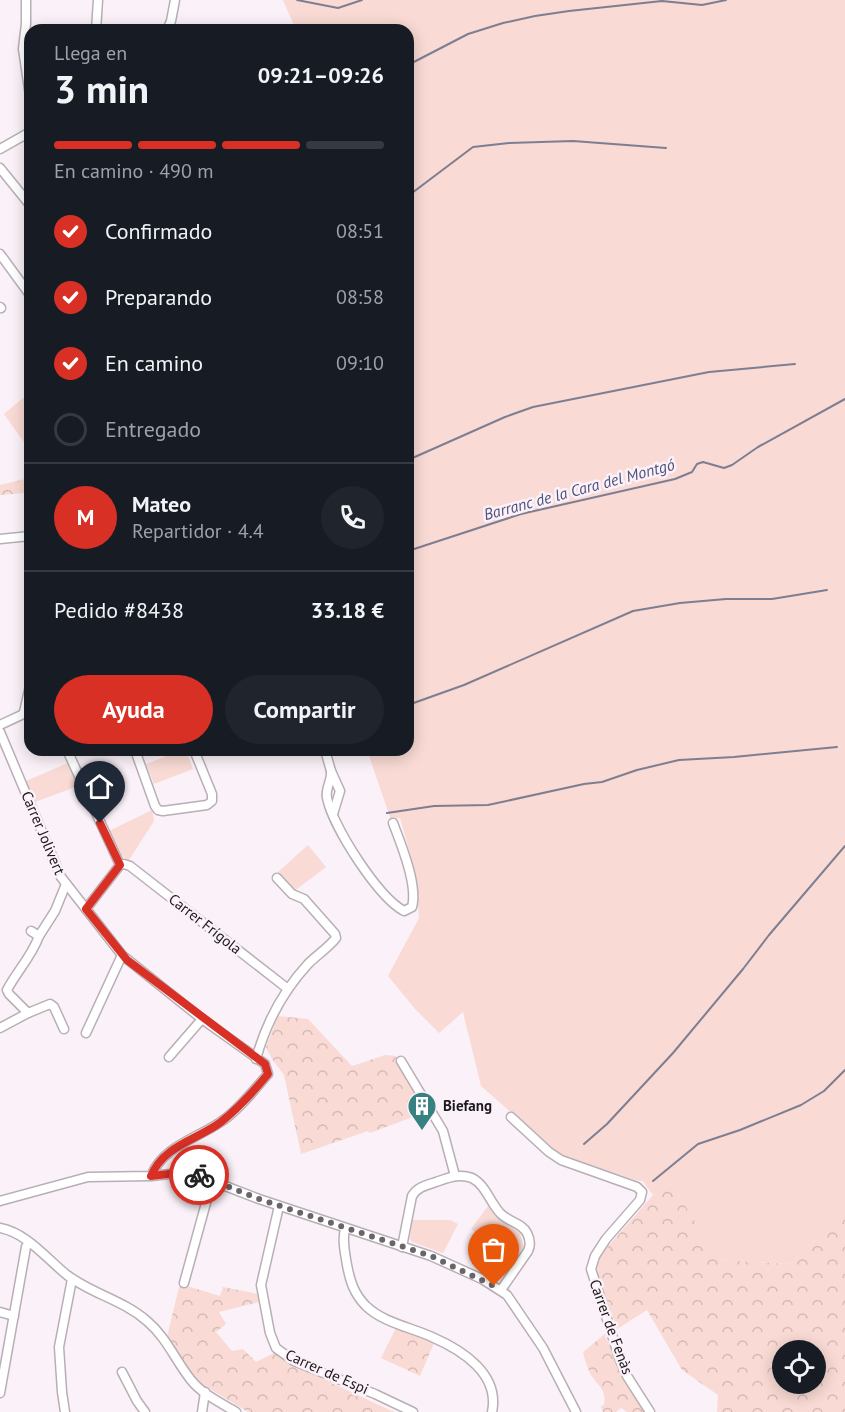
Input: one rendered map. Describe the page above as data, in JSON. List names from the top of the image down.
{
  "streets": {
    "street": [
      "Carrer Jolivert",
      "Carrer Frígola",
      "Carrer de Fenàs",
      "Carrer de Espi"
    ]
  },
  "water": ["Barranc de la Cara del Montgó"],
  "places": {
    "building": ["Biefang"]
  },
  "page": {
    "heading": ["3 min", "Llega en", "09:21–09:26"],
    "panel": [
      "Mateo",
      "Repartidor · 4.4",
      "Pedido #8438",
      "33.18 €"
    ],
    "bar": "En camino · 490 m",
    "list": [
      ["Confirmado", "08:51"],
      ["Preparando", "08:58"],
      ["En camino", "09:10"],
      "Entregado"
    ],
    "round": "M",
    "buttons": ["Ayuda", "Compartir"]
  }
}
